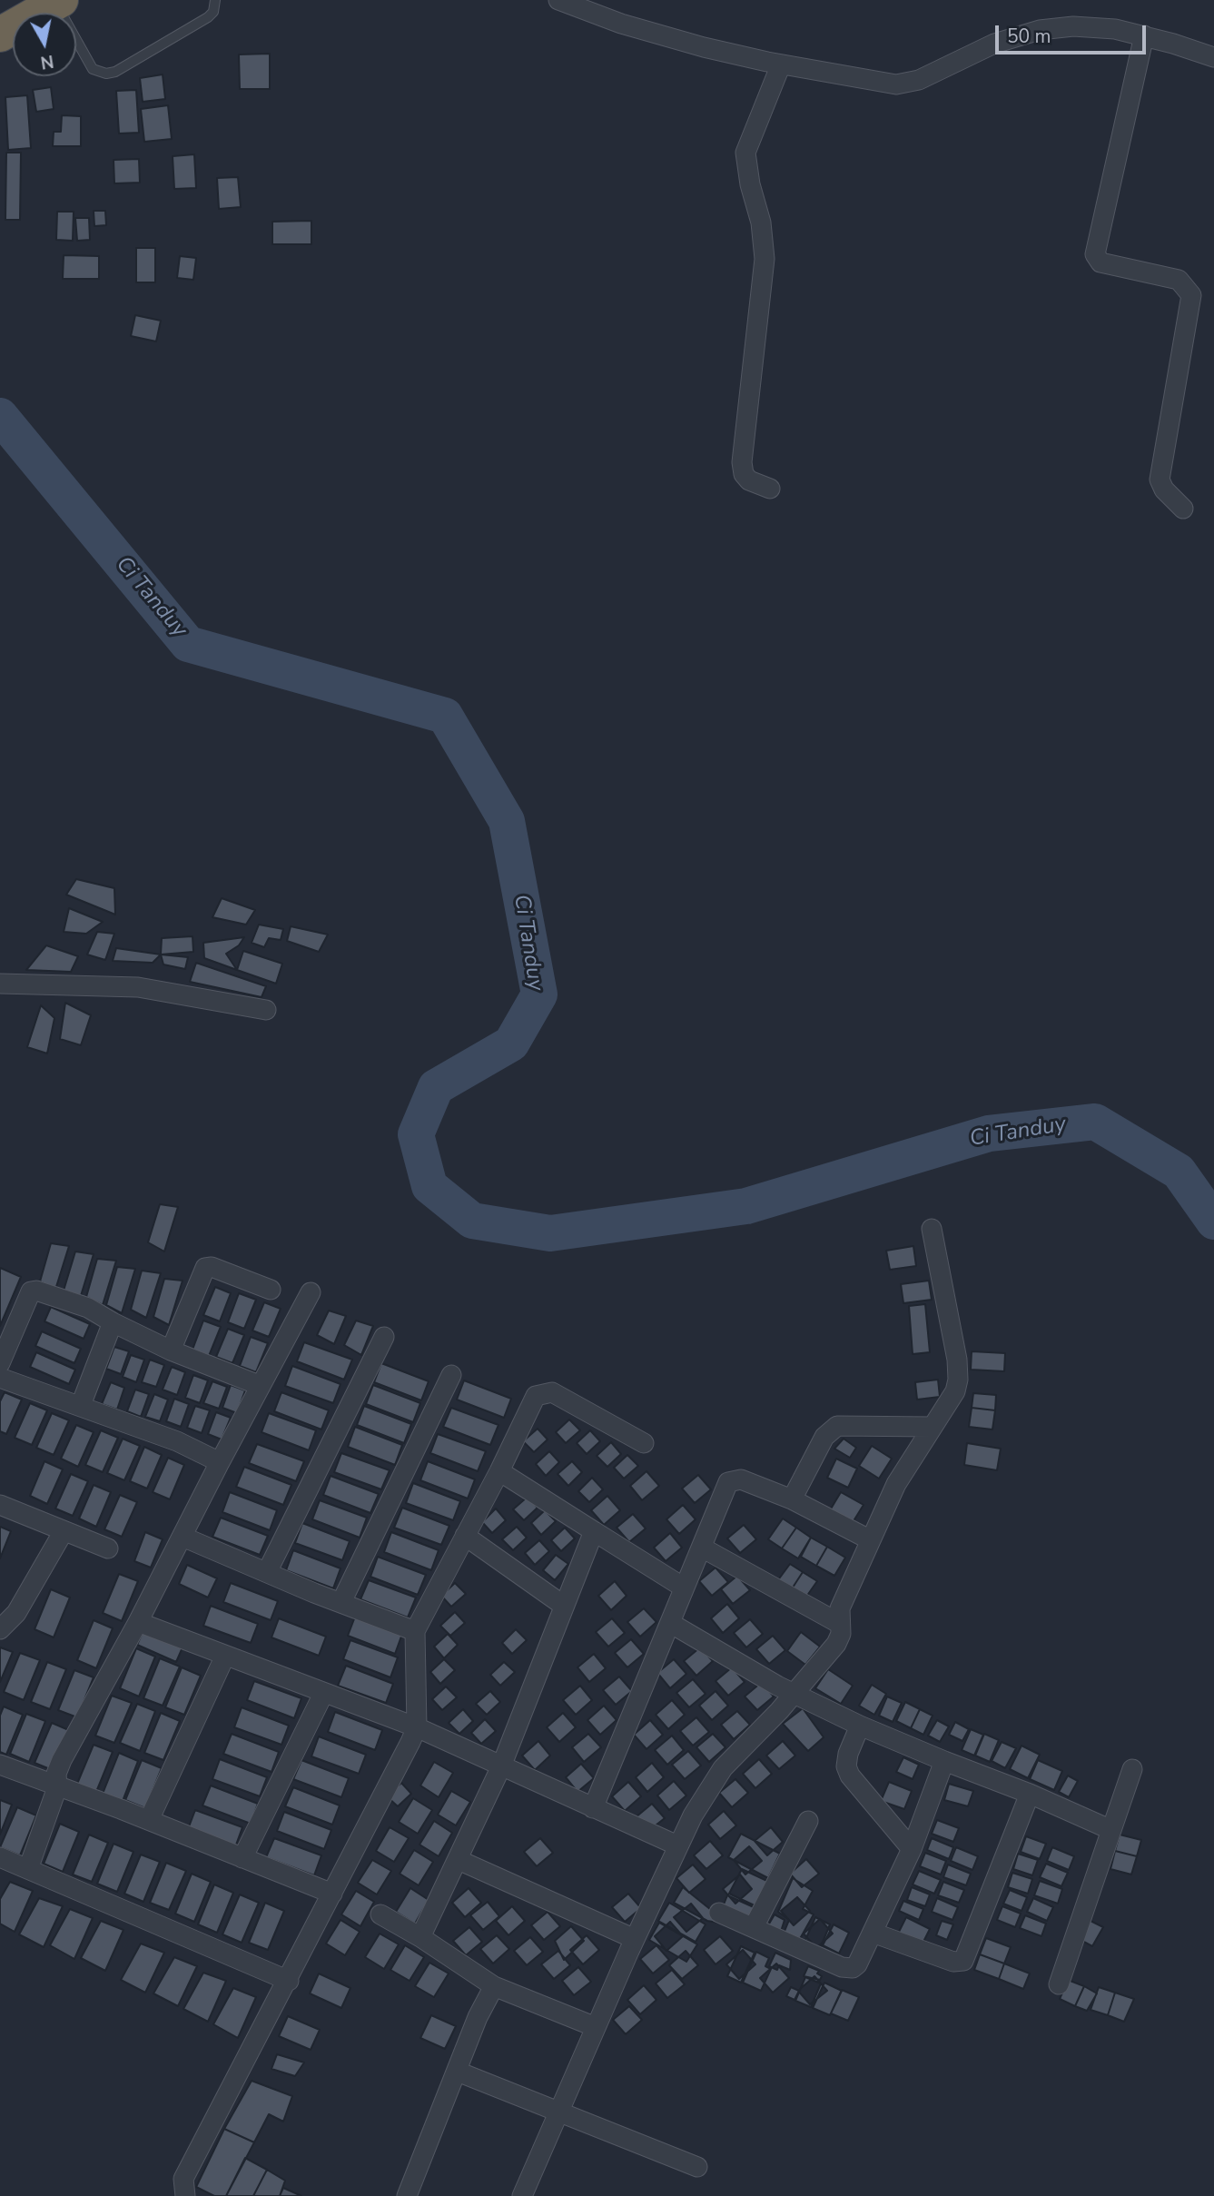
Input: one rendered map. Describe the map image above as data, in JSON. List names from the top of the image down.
{
  "water": ["Ci Tanduy"],
  "scale_bar": "50 m",
  "north": "bottom"
}
